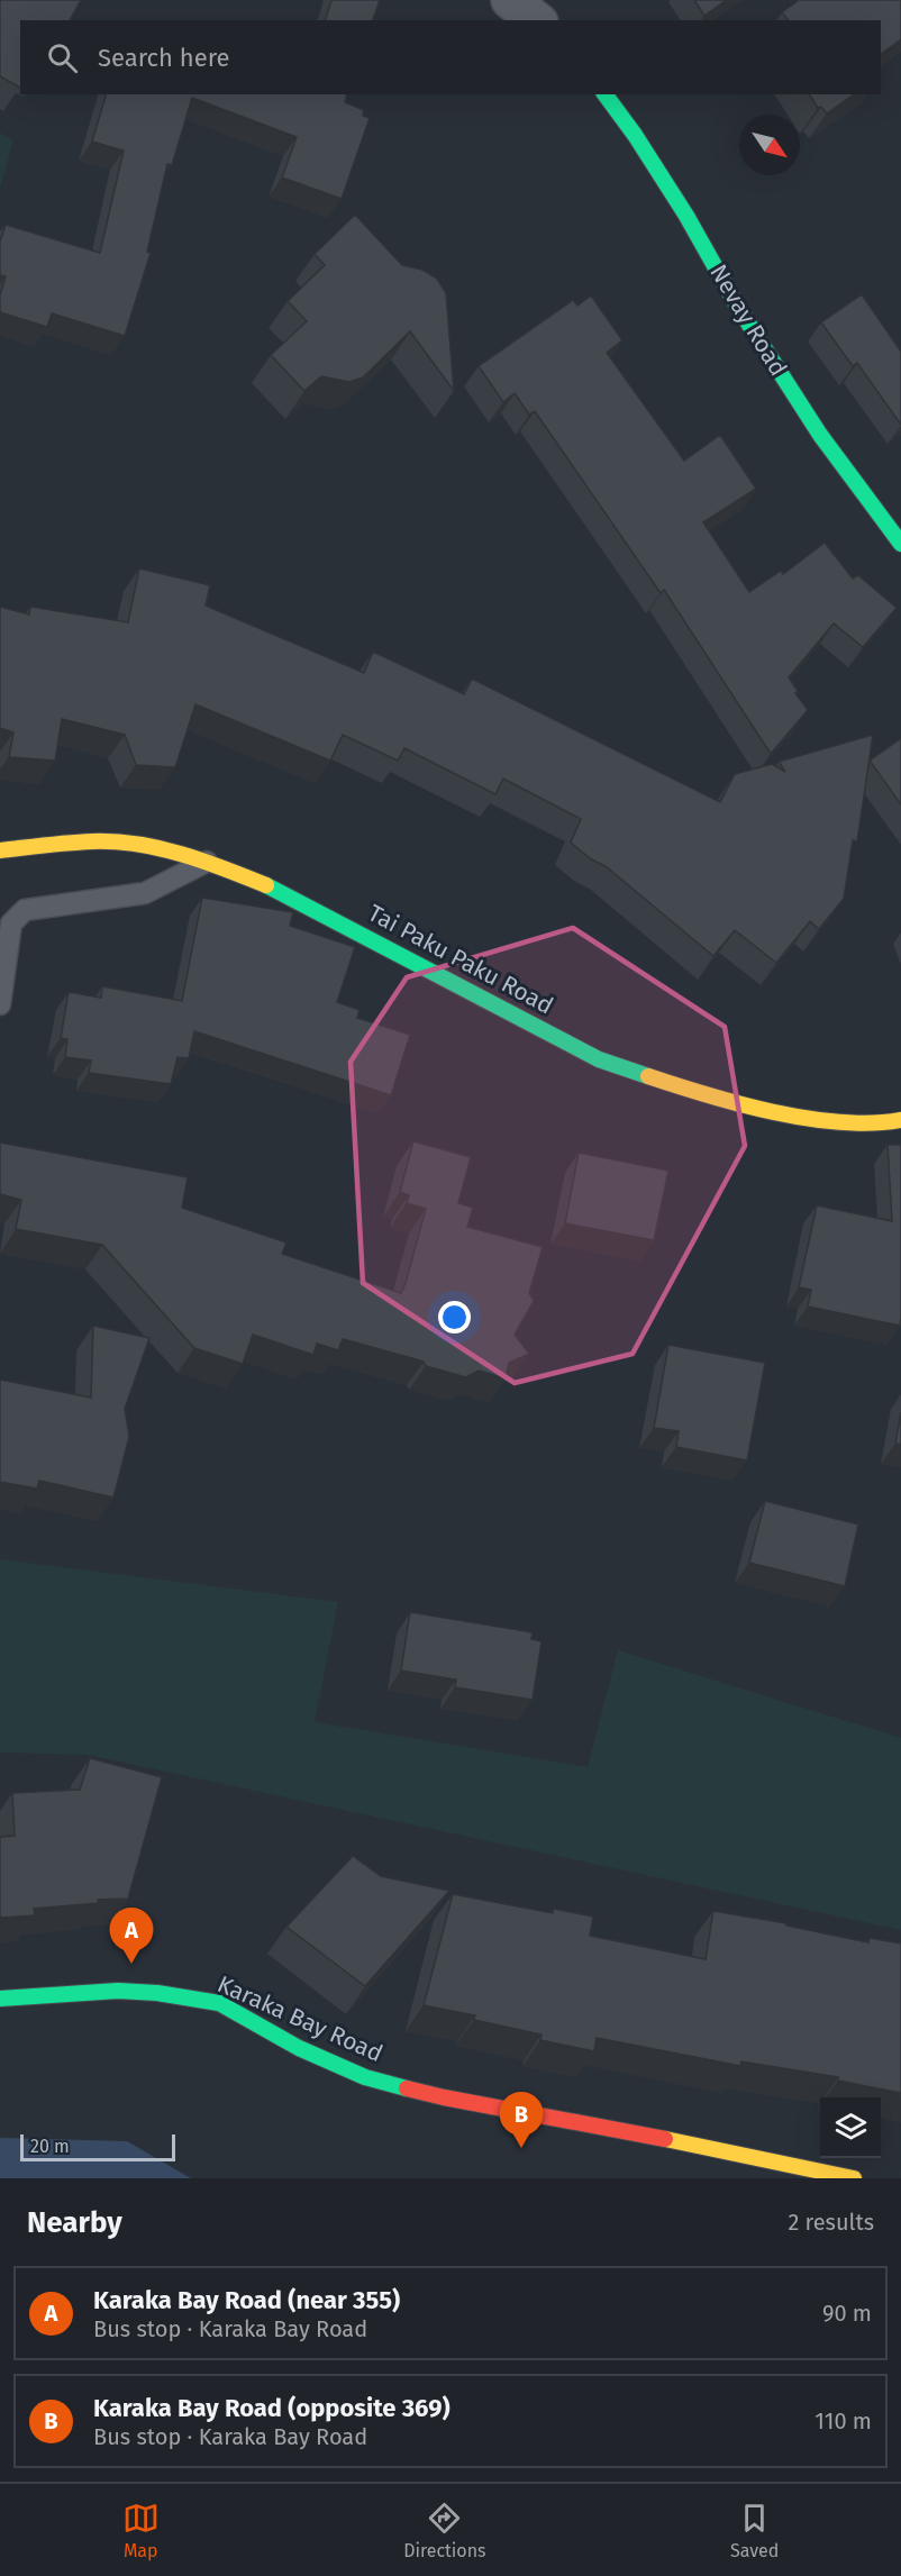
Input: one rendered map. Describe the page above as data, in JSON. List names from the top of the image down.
{
  "streets": {
    "street": ["Nevay Road", "Tai Paku Paku Road", "Karaka Bay Road"]
  },
  "scale_bar": "20 m",
  "north": "bottom right",
  "page": {
    "search": "Search here",
    "pins": ["A", "B"],
    "scale": "20 m",
    "heading": ["Nearby", "2 results"],
    "list": [
      {
        "mark": "A",
        "name": "Karaka Bay Road (near 355)",
        "note": "Bus stop · Karaka Bay Road",
        "value": "90 m"
      },
      {
        "mark": "B",
        "name": "Karaka Bay Road (opposite 369)",
        "note": "Bus stop · Karaka Bay Road",
        "value": "110 m"
      }
    ],
    "nav": ["Map", "Directions", "Saved"]
  }
}
